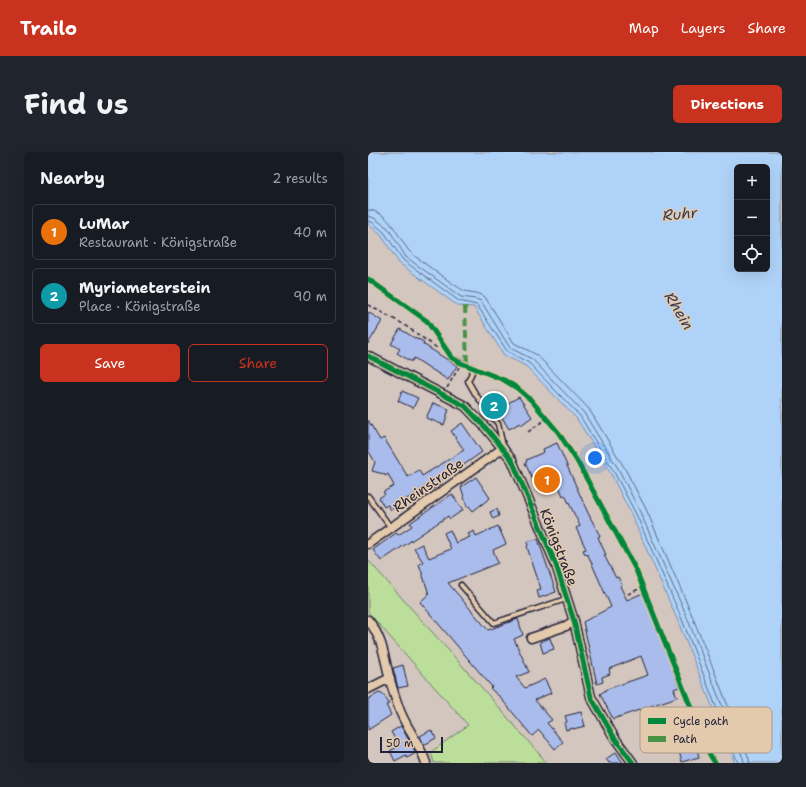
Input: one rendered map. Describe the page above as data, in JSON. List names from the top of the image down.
{
  "streets": {
    "street": ["Rheinstraße", "Königstraße"]
  },
  "crossings": [
    ["Rheinstraße", "Königstraße"]
  ],
  "water": ["Ruhr", "Rhein"],
  "legend": ["Cycle path", "Path"],
  "scale_bar": "50 m",
  "page": {
    "header": "Trailo",
    "nav": ["Map", "Layers", "Share"],
    "title": "Find us",
    "buttons": [
      "Directions",
      ["Save", "Share"]
    ],
    "heading": ["Nearby", "2 results"],
    "map_buttons": ["+", "−"],
    "list": [
      {
        "mark": "1",
        "name": "LuMar",
        "note": "Restaurant · Königstraße",
        "value": "40 m"
      },
      {
        "mark": "2",
        "name": "Myriameterstein",
        "note": "Place · Königstraße",
        "value": "90 m"
      }
    ],
    "pins": ["2", "1"],
    "scale": "50 m"
  }
}
